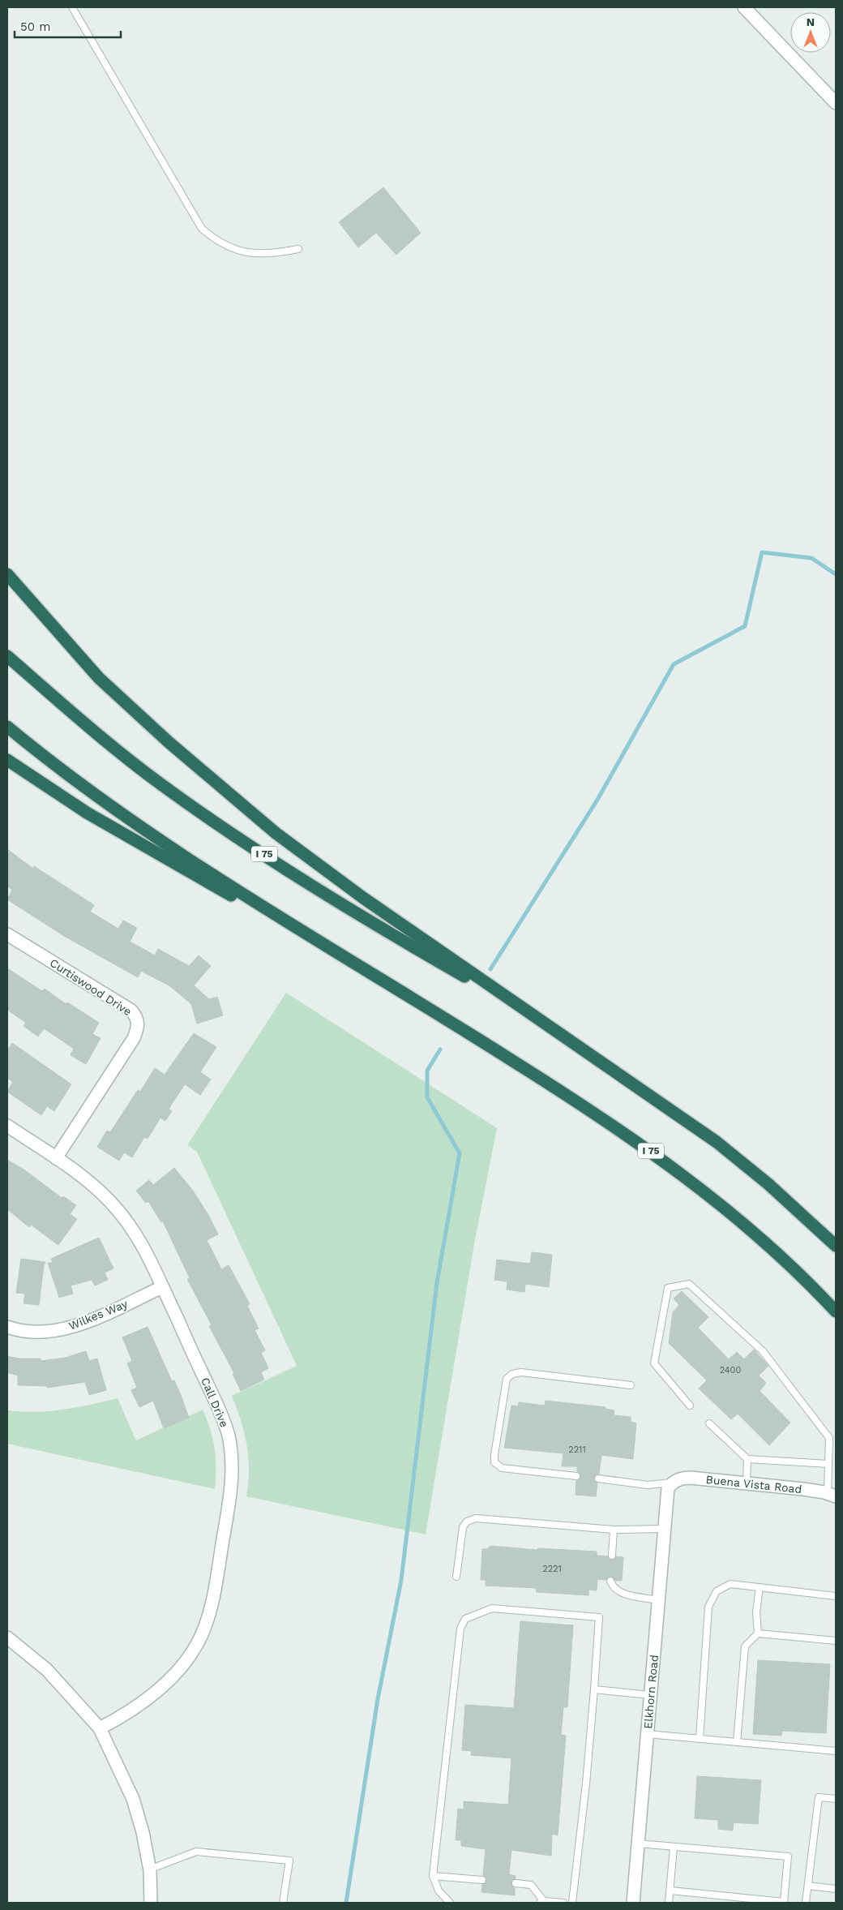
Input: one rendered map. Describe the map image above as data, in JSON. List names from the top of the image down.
{
  "streets": {
    "highway": ["I 75"],
    "street": [
      "Curtiswood Drive",
      "Wilkes Way",
      "Call Drive",
      "Buena Vista Road",
      "Elkhorn Road"
    ]
  },
  "crossings": [
    ["Curtiswood Drive", "Call Drive"],
    ["Wilkes Way", "Call Drive"],
    ["Buena Vista Road", "Elkhorn Road"]
  ],
  "house_numbers": ["2400", "2211", "2221"],
  "scale_bar": "50 m",
  "north": "top"
}
